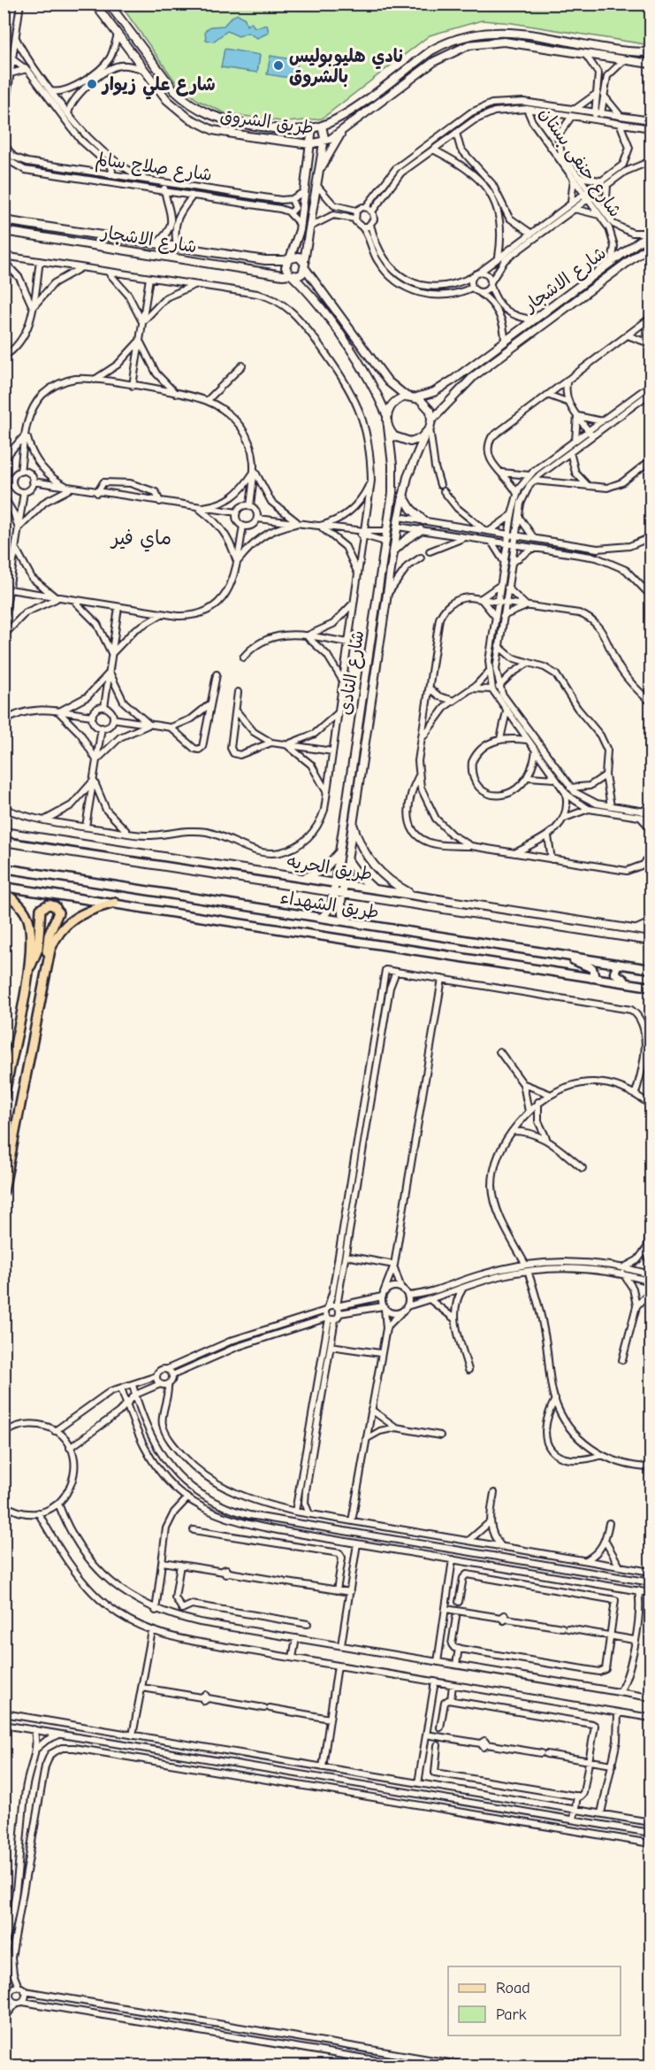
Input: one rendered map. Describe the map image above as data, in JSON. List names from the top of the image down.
{
  "streets": {
    "main road": ["طريق الشهداء"],
    "street": [
      "طريق الشروق",
      "شارع حنفى بستان",
      "شارع صلاح سالم",
      "شارع الاشجار",
      "شارع النادى",
      "طريق الحريه"
    ]
  },
  "crossings": [
    ["شارع حنفى بستان", "شارع الاشجار"],
    ["شارع الاشجار", "شارع النادى"],
    ["شارع النادى", "طريق الحريه"],
    ["شارع النادى", "طريق الشهداء"]
  ],
  "districts": ["ماي فير"],
  "places": ["نادي هليوبوليس بالشروق", "شارع علي زيوار"],
  "legend": ["Road", "Park"]
}
